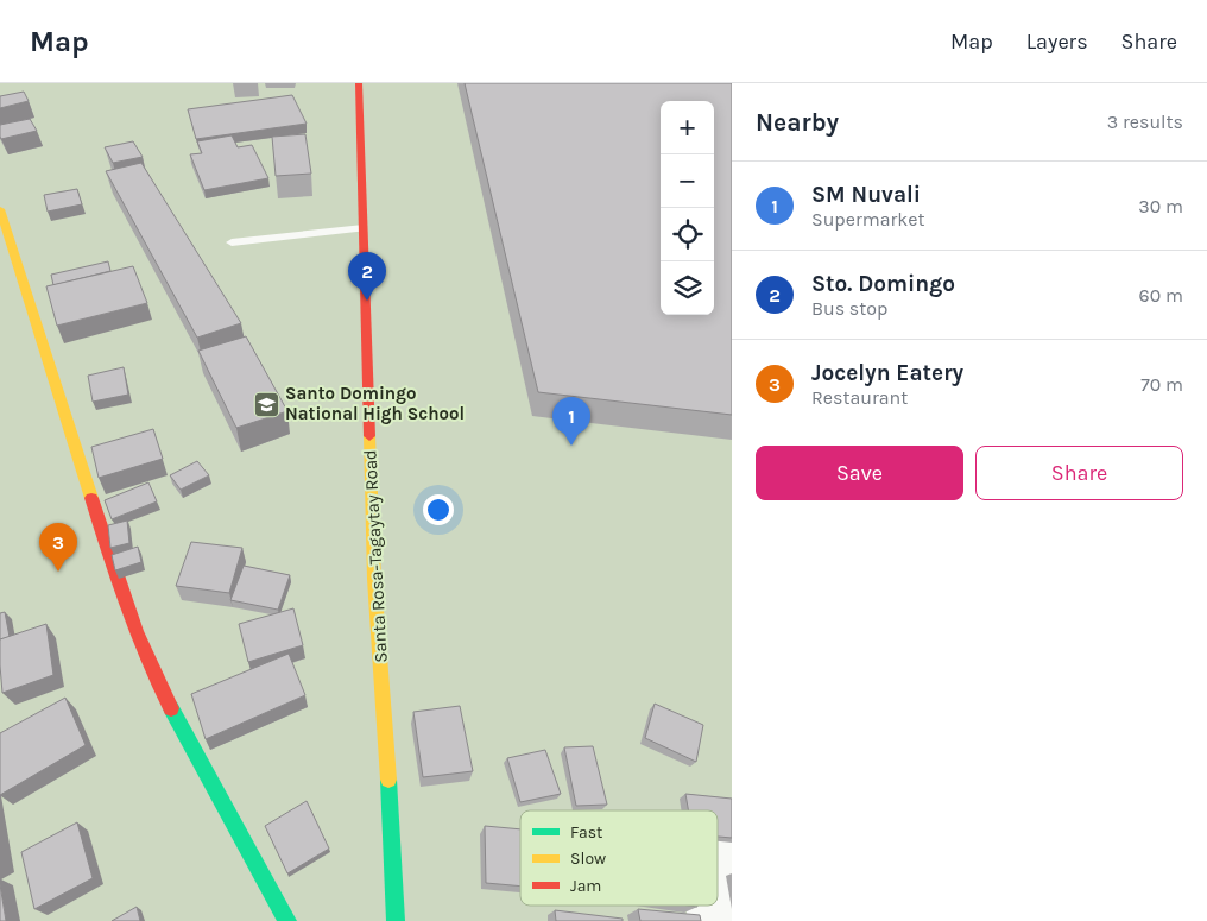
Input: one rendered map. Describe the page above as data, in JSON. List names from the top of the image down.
{
  "streets": {
    "main road": ["Santa Rosa-Tagaytay Road"]
  },
  "places": {
    "school or university": ["Santo Domingo National High School"]
  },
  "legend": ["Fast", "Slow", "Jam"],
  "page": {
    "header": "Map",
    "nav": ["Map", "Layers", "Share"],
    "heading": ["Nearby", "3 results"],
    "map_buttons": ["+", "−"],
    "list": [
      {
        "mark": "1",
        "name": "SM Nuvali",
        "note": "Supermarket",
        "value": "30 m"
      },
      {
        "mark": "2",
        "name": "Sto. Domingo",
        "note": "Bus stop",
        "value": "60 m"
      },
      {
        "mark": "3",
        "name": "Jocelyn Eatery",
        "note": "Restaurant",
        "value": "70 m"
      }
    ],
    "pins": ["2", "1", "3"],
    "buttons": ["Save", "Share"]
  }
}
